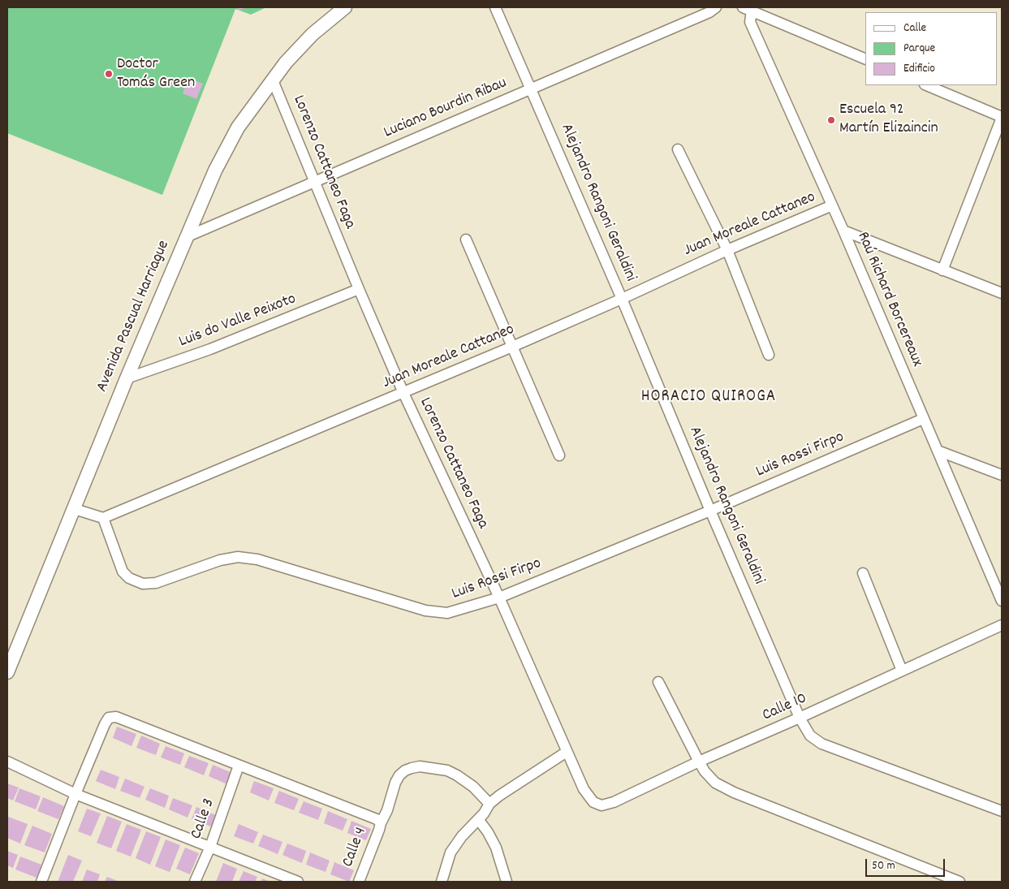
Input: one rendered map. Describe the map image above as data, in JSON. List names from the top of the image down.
{
  "streets": {
    "street": [
      "Luciano Bourdin Ribau",
      "Lorenzo Cattaneo Faga",
      "Alejandro Rangoni Geraldini",
      "Juan Moreale Cattaneo",
      "Raú Richard Borcereaux",
      "Avenida Pascual Harriague",
      "Luis do Valle Peixoto",
      "Luis Rossi Firpo",
      "Calle 10",
      "Calle 3",
      "Calle 4"
    ]
  },
  "crossings": [
    ["Luciano Bourdin Ribau", "Lorenzo Cattaneo Faga"],
    ["Luciano Bourdin Ribau", "Alejandro Rangoni Geraldini"],
    ["Luciano Bourdin Ribau", "Avenida Pascual Harriague"],
    ["Lorenzo Cattaneo Faga", "Juan Moreale Cattaneo"],
    ["Lorenzo Cattaneo Faga", "Avenida Pascual Harriague"],
    ["Lorenzo Cattaneo Faga", "Luis do Valle Peixoto"],
    ["Lorenzo Cattaneo Faga", "Luis Rossi Firpo"],
    ["Lorenzo Cattaneo Faga", "Calle 10"],
    ["Alejandro Rangoni Geraldini", "Juan Moreale Cattaneo"],
    ["Alejandro Rangoni Geraldini", "Luis Rossi Firpo"],
    ["Alejandro Rangoni Geraldini", "Calle 10"],
    ["Juan Moreale Cattaneo", "Raú Richard Borcereaux"],
    ["Juan Moreale Cattaneo", "Luis Rossi Firpo"],
    ["Raú Richard Borcereaux", "Luis Rossi Firpo"],
    ["Avenida Pascual Harriague", "Luis do Valle Peixoto"]
  ],
  "districts": ["HORACIO QUIROGA"],
  "places": ["Doctor Tomás Green", "Escuela 92 Martín Elizaincin"],
  "legend": ["Calle", "Parque", "Edificio"],
  "scale_bar": "50 m"
}
